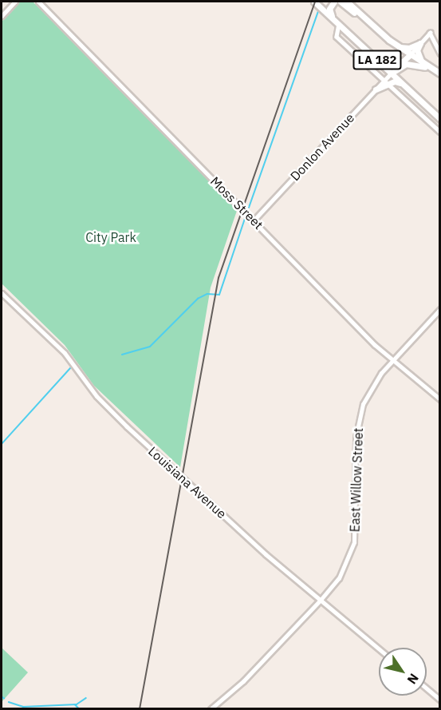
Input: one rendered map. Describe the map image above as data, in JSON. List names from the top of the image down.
{
  "streets": {
    "highway": ["LA 182"],
    "main road": ["Moss Street", "East Willow Street", "Louisiana Avenue"],
    "street": ["Donlon Avenue"]
  },
  "crossings": [
    ["Donlon Avenue", "Moss Street"],
    ["Moss Street", "East Willow Street"],
    ["East Willow Street", "Louisiana Avenue"]
  ],
  "parks": ["City Park"],
  "north": "bottom right"
}
